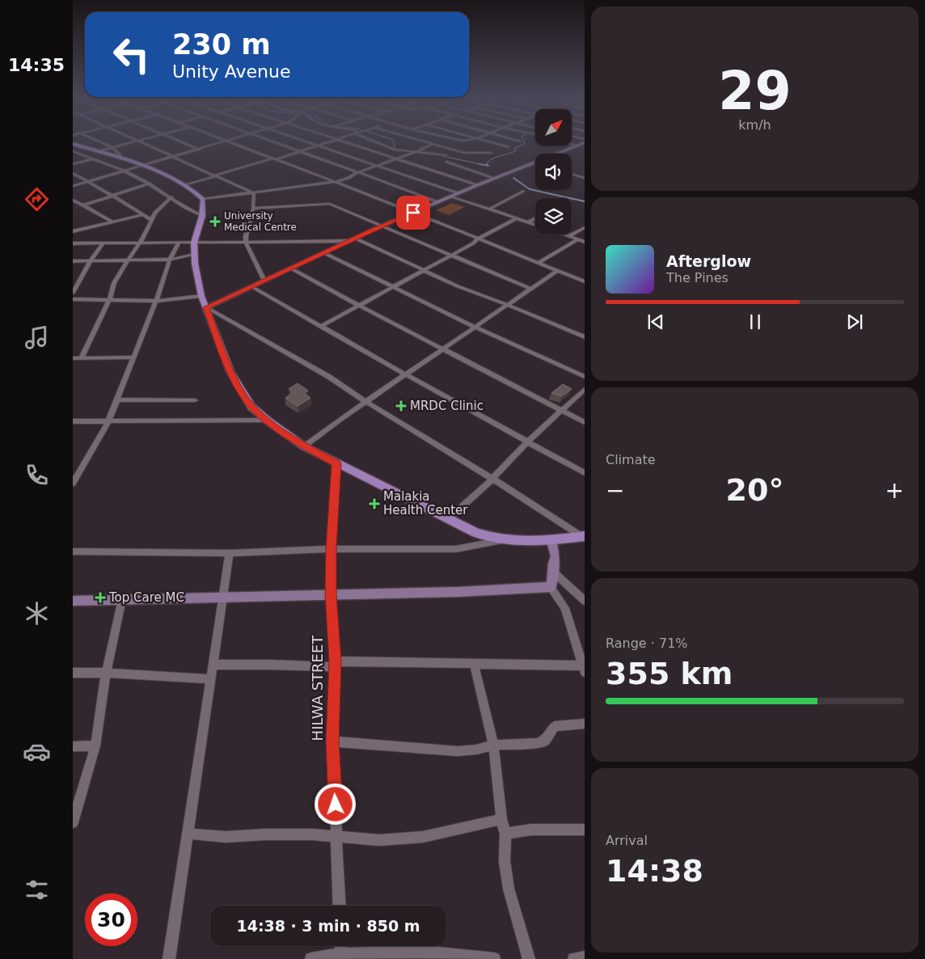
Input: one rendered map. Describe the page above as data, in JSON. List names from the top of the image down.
{
  "streets": {
    "street": ["HILWA STREET"]
  },
  "places": {
    "health": [
      "University Medical Centre",
      "MRDC Clinic",
      "Malakia Health Center",
      "Top Care MC"
    ]
  },
  "north": "top right",
  "page": {
    "tabs": "14:35",
    "tile": [
      ["29", "km/h"],
      "Climate",
      ["Range · 71%", "355 km"],
      ["Arrival", "14:38"]
    ],
    "turn": ["230 m", "Unity Avenue"],
    "song": ["Afterglow", "The Pines"],
    "heat": ["−", "20°", "+"],
    "limit": "30",
    "trip": "14:38 · 3 min · 850 m"
  }
}
